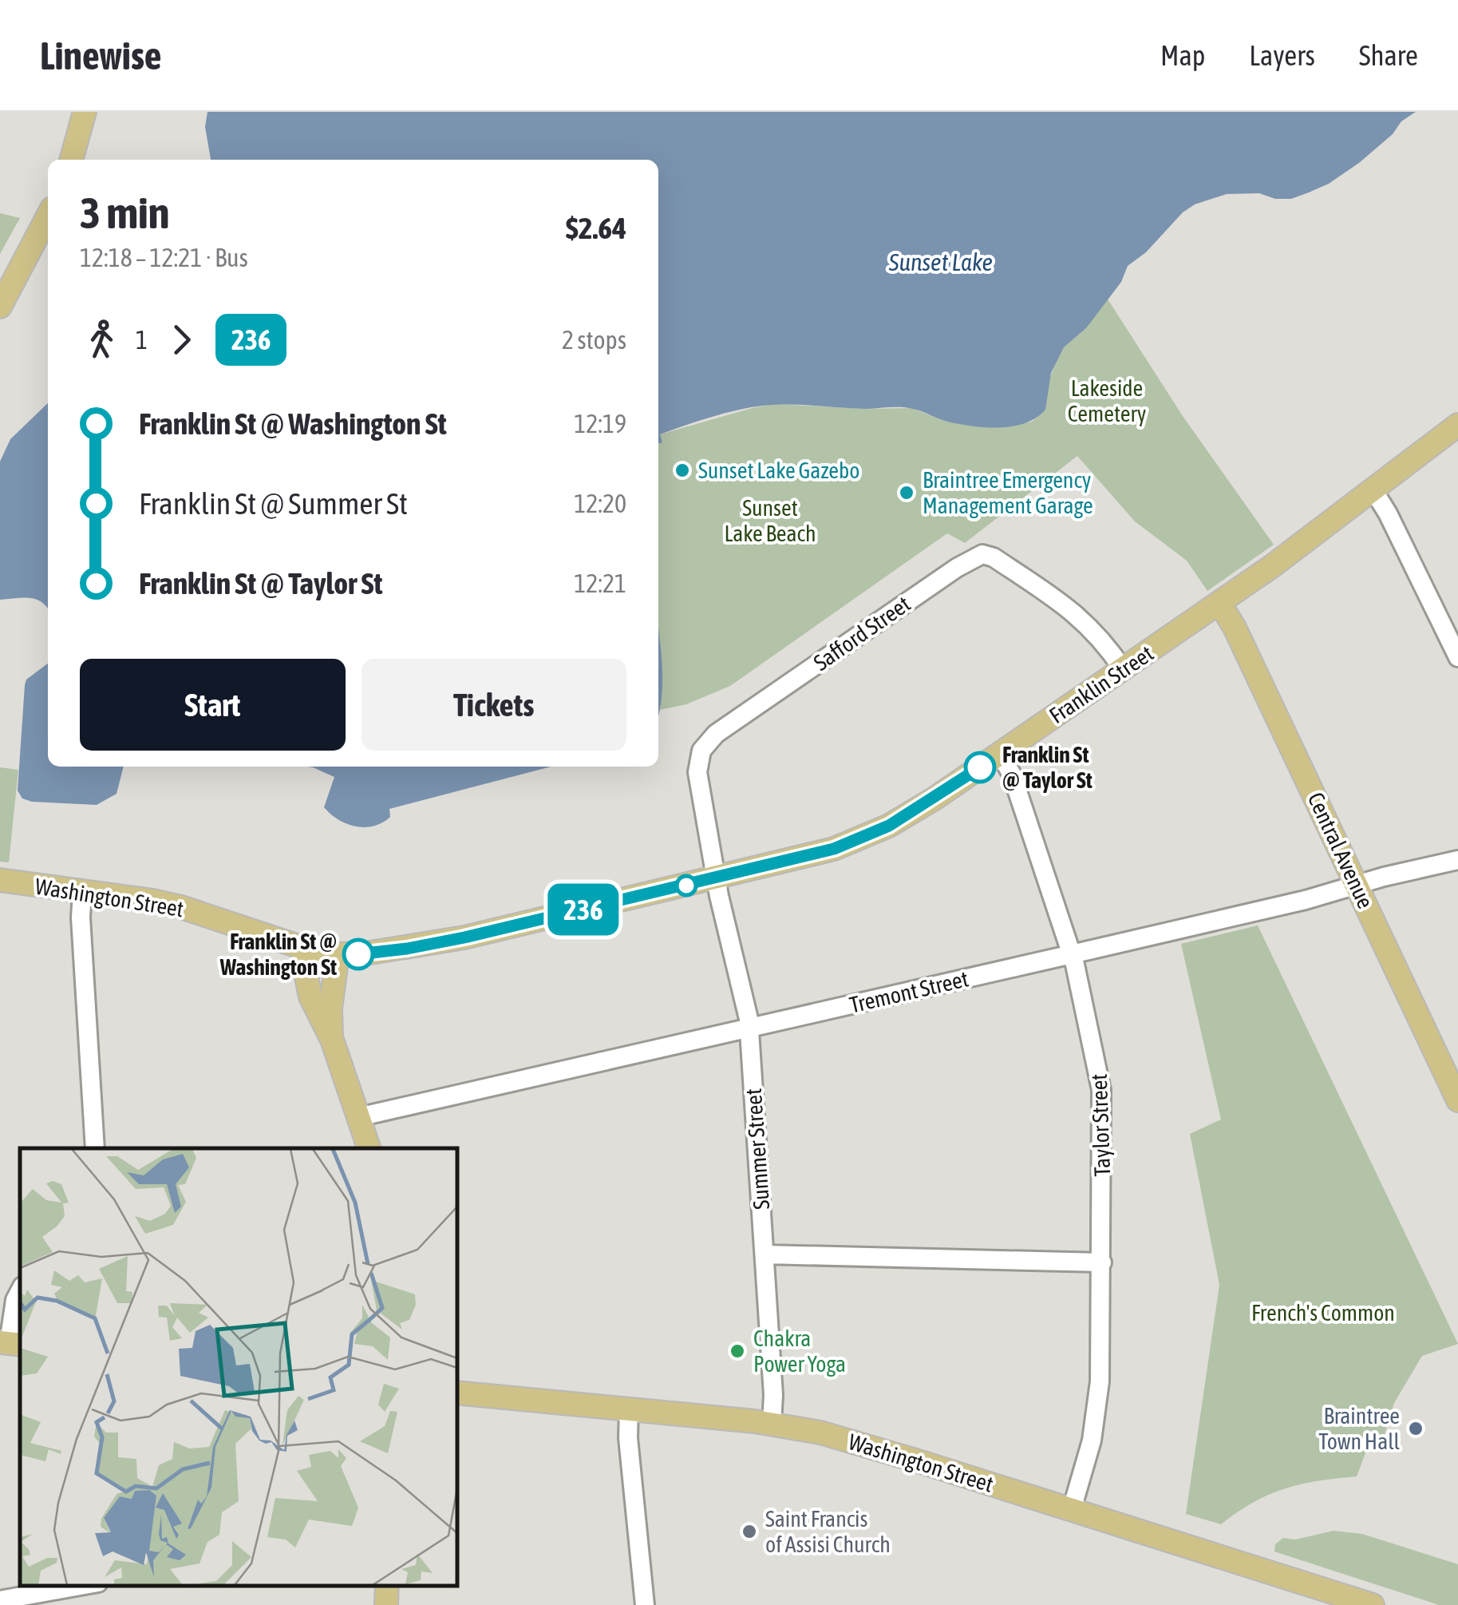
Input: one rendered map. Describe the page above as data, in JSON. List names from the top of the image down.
{
  "streets": {
    "main road": ["Franklin Street", "Central Avenue", "Washington Street"],
    "street": [
      "Safford Street",
      "Tremont Street",
      "Taylor Street",
      "Summer Street"
    ]
  },
  "crossings": [
    ["Safford Street", "Franklin Street"],
    ["Safford Street", "Summer Street"],
    ["Franklin Street", "Central Avenue"],
    ["Franklin Street", "Washington Street"],
    ["Franklin Street", "Taylor Street"],
    ["Franklin Street", "Summer Street"],
    ["Central Avenue", "Tremont Street"],
    ["Washington Street", "Taylor Street"],
    ["Washington Street", "Summer Street"],
    ["Tremont Street", "Taylor Street"],
    ["Tremont Street", "Summer Street"]
  ],
  "water": ["Sunset Lake"],
  "parks": ["Lakeside Cemetery", "Sunset Lake Beach", "French's Common"],
  "places": [
    "Sunset Lake Gazebo",
    "Braintree Emergency Management Garage",
    "Franklin St @ Taylor St",
    "Franklin St @ Washington St",
    "Chakra Power Yoga",
    "Braintree Town Hall",
    "Saint Francis of Assisi Church"
  ],
  "lines": ["bus line 236"],
  "page": {
    "header": "Linewise",
    "nav": ["Map", "Layers", "Share"],
    "on_map": "236",
    "heading": ["3 min", "12:18 – 12:21 · Bus", "$2.64"],
    "legs": ["1", "236", "2 stops"],
    "list": [
      {
        "name": "Franklin St @ Washington St",
        "value": "12:19"
      },
      {
        "name": "Franklin St @ Summer St",
        "value": "12:20"
      },
      {
        "name": "Franklin St @ Taylor St",
        "value": "12:21"
      }
    ],
    "buttons": ["Start", "Tickets"]
  }
}
